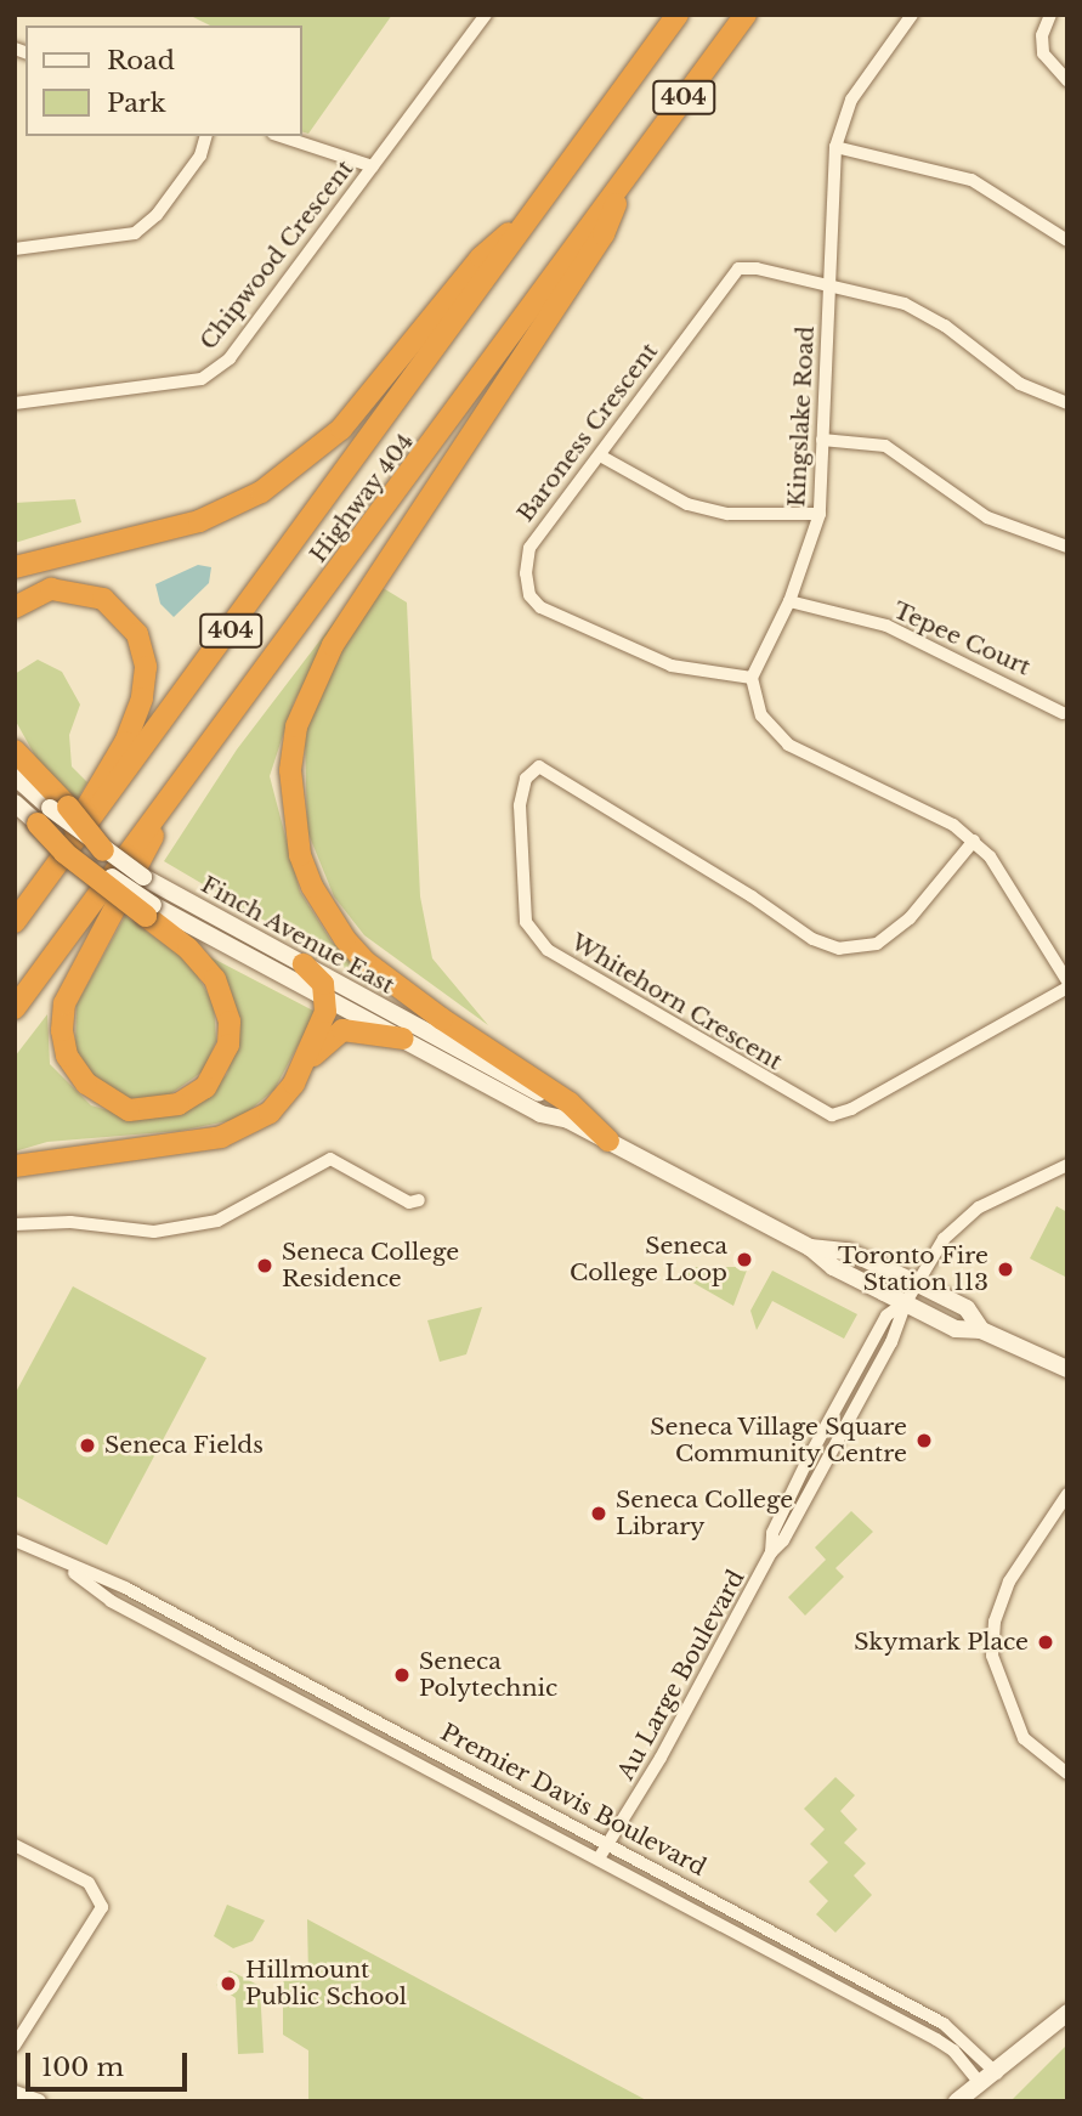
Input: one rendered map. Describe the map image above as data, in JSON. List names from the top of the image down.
{
  "streets": {
    "highway": ["404", "Highway 404"],
    "main road": ["Finch Avenue East"],
    "street": [
      "Chipwood Crescent",
      "Kingslake Road",
      "Baroness Crescent",
      "Tepee Court",
      "Whitehorn Crescent",
      "Au Large Boulevard",
      "Premier Davis Boulevard"
    ]
  },
  "crossings": [
    ["Kingslake Road", "Baroness Crescent"],
    ["Kingslake Road", "Tepee Court"],
    ["Finch Avenue East", "Au Large Boulevard"],
    ["Au Large Boulevard", "Premier Davis Boulevard"]
  ],
  "places": [
    "Seneca College Loop",
    "Seneca College Residence",
    "Toronto Fire Station 113",
    "Seneca Village Square Community Centre",
    "Seneca Fields",
    "Seneca College Library",
    "Skymark Place",
    "Seneca Polytechnic",
    "Hillmount Public School"
  ],
  "legend": ["Road", "Park"],
  "scale_bar": "100 m"
}
